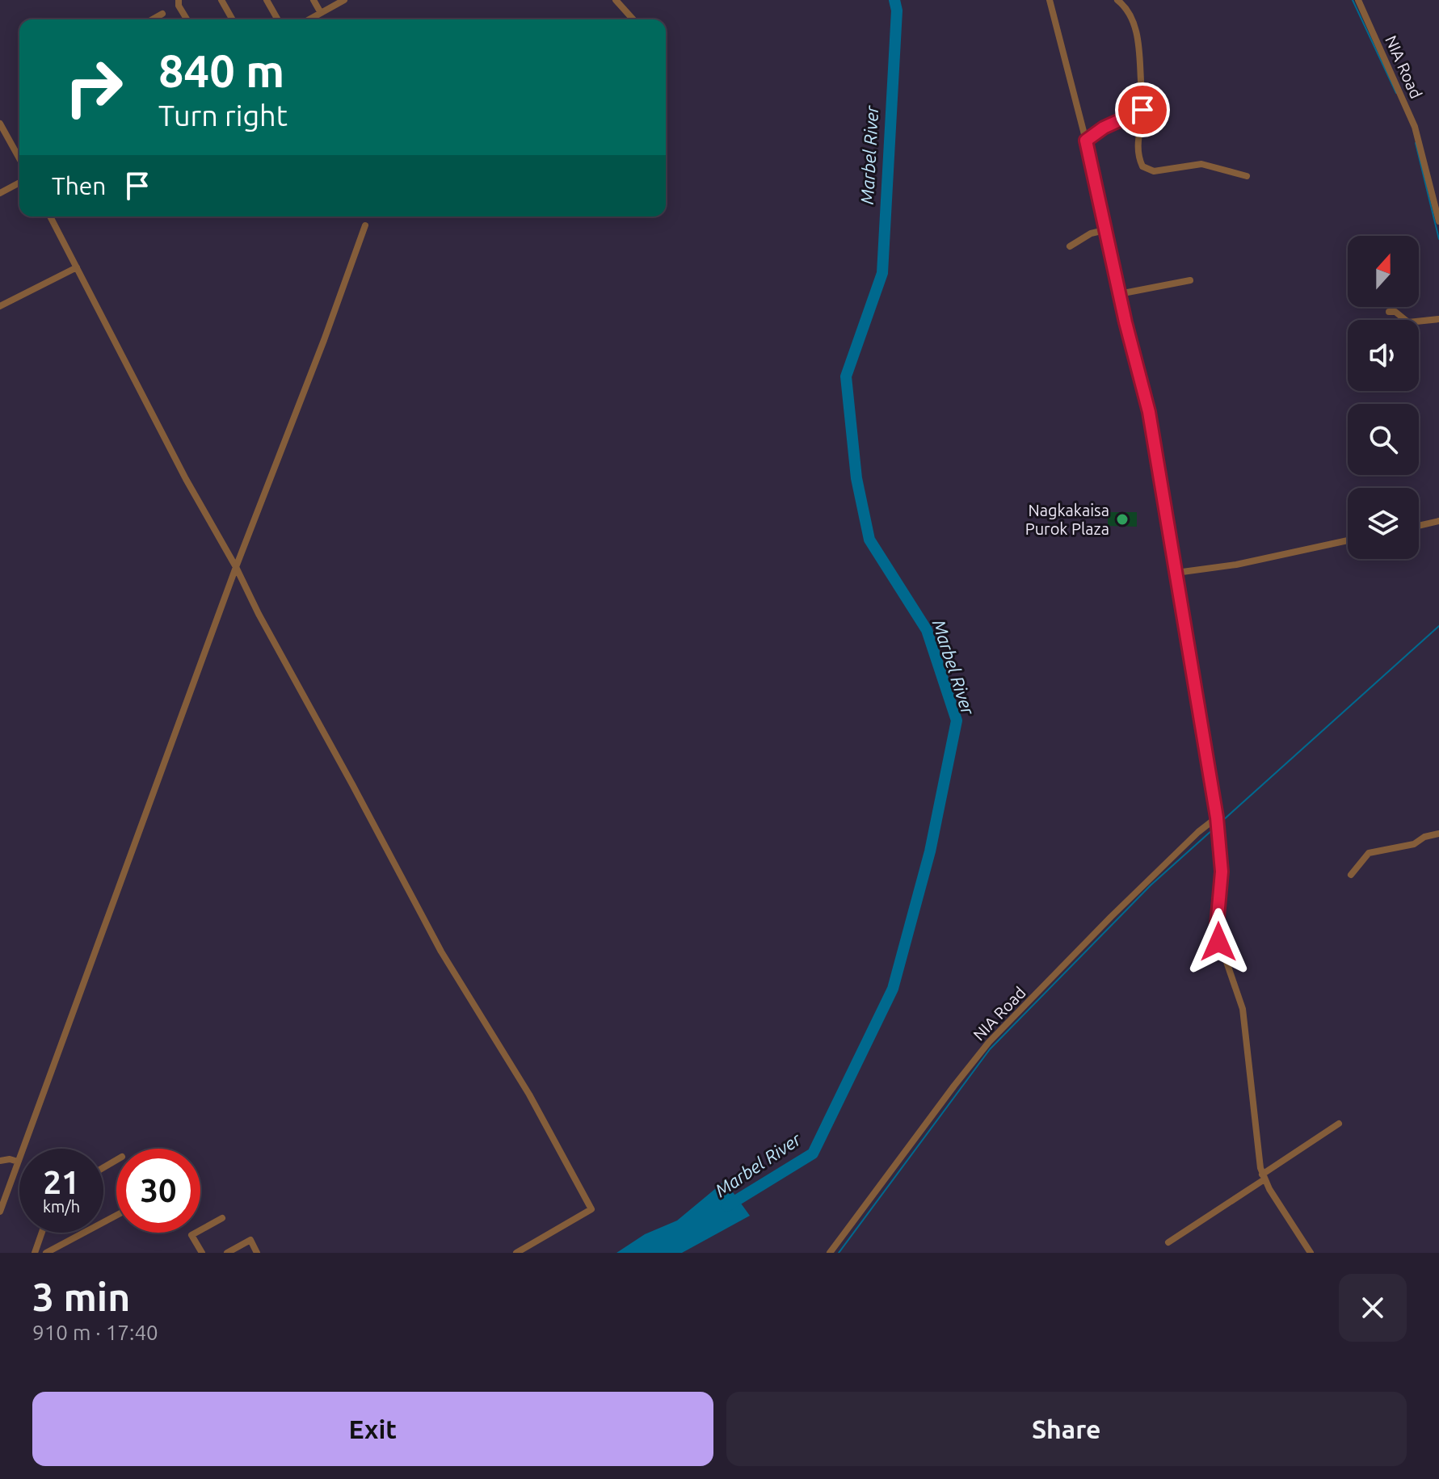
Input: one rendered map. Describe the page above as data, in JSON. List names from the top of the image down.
{
  "streets": {
    "street": ["NIA Road"]
  },
  "water": ["Marbel River"],
  "places": ["Nagkakaisa Purok Plaza"],
  "north": "top",
  "page": {
    "turn": ["840 m", "Turn right"],
    "then": "Then",
    "speed": "21 km/h",
    "limit": "30",
    "heading": ["3 min", "910 m · 17:40"],
    "buttons": ["Exit", "Share"]
  }
}
